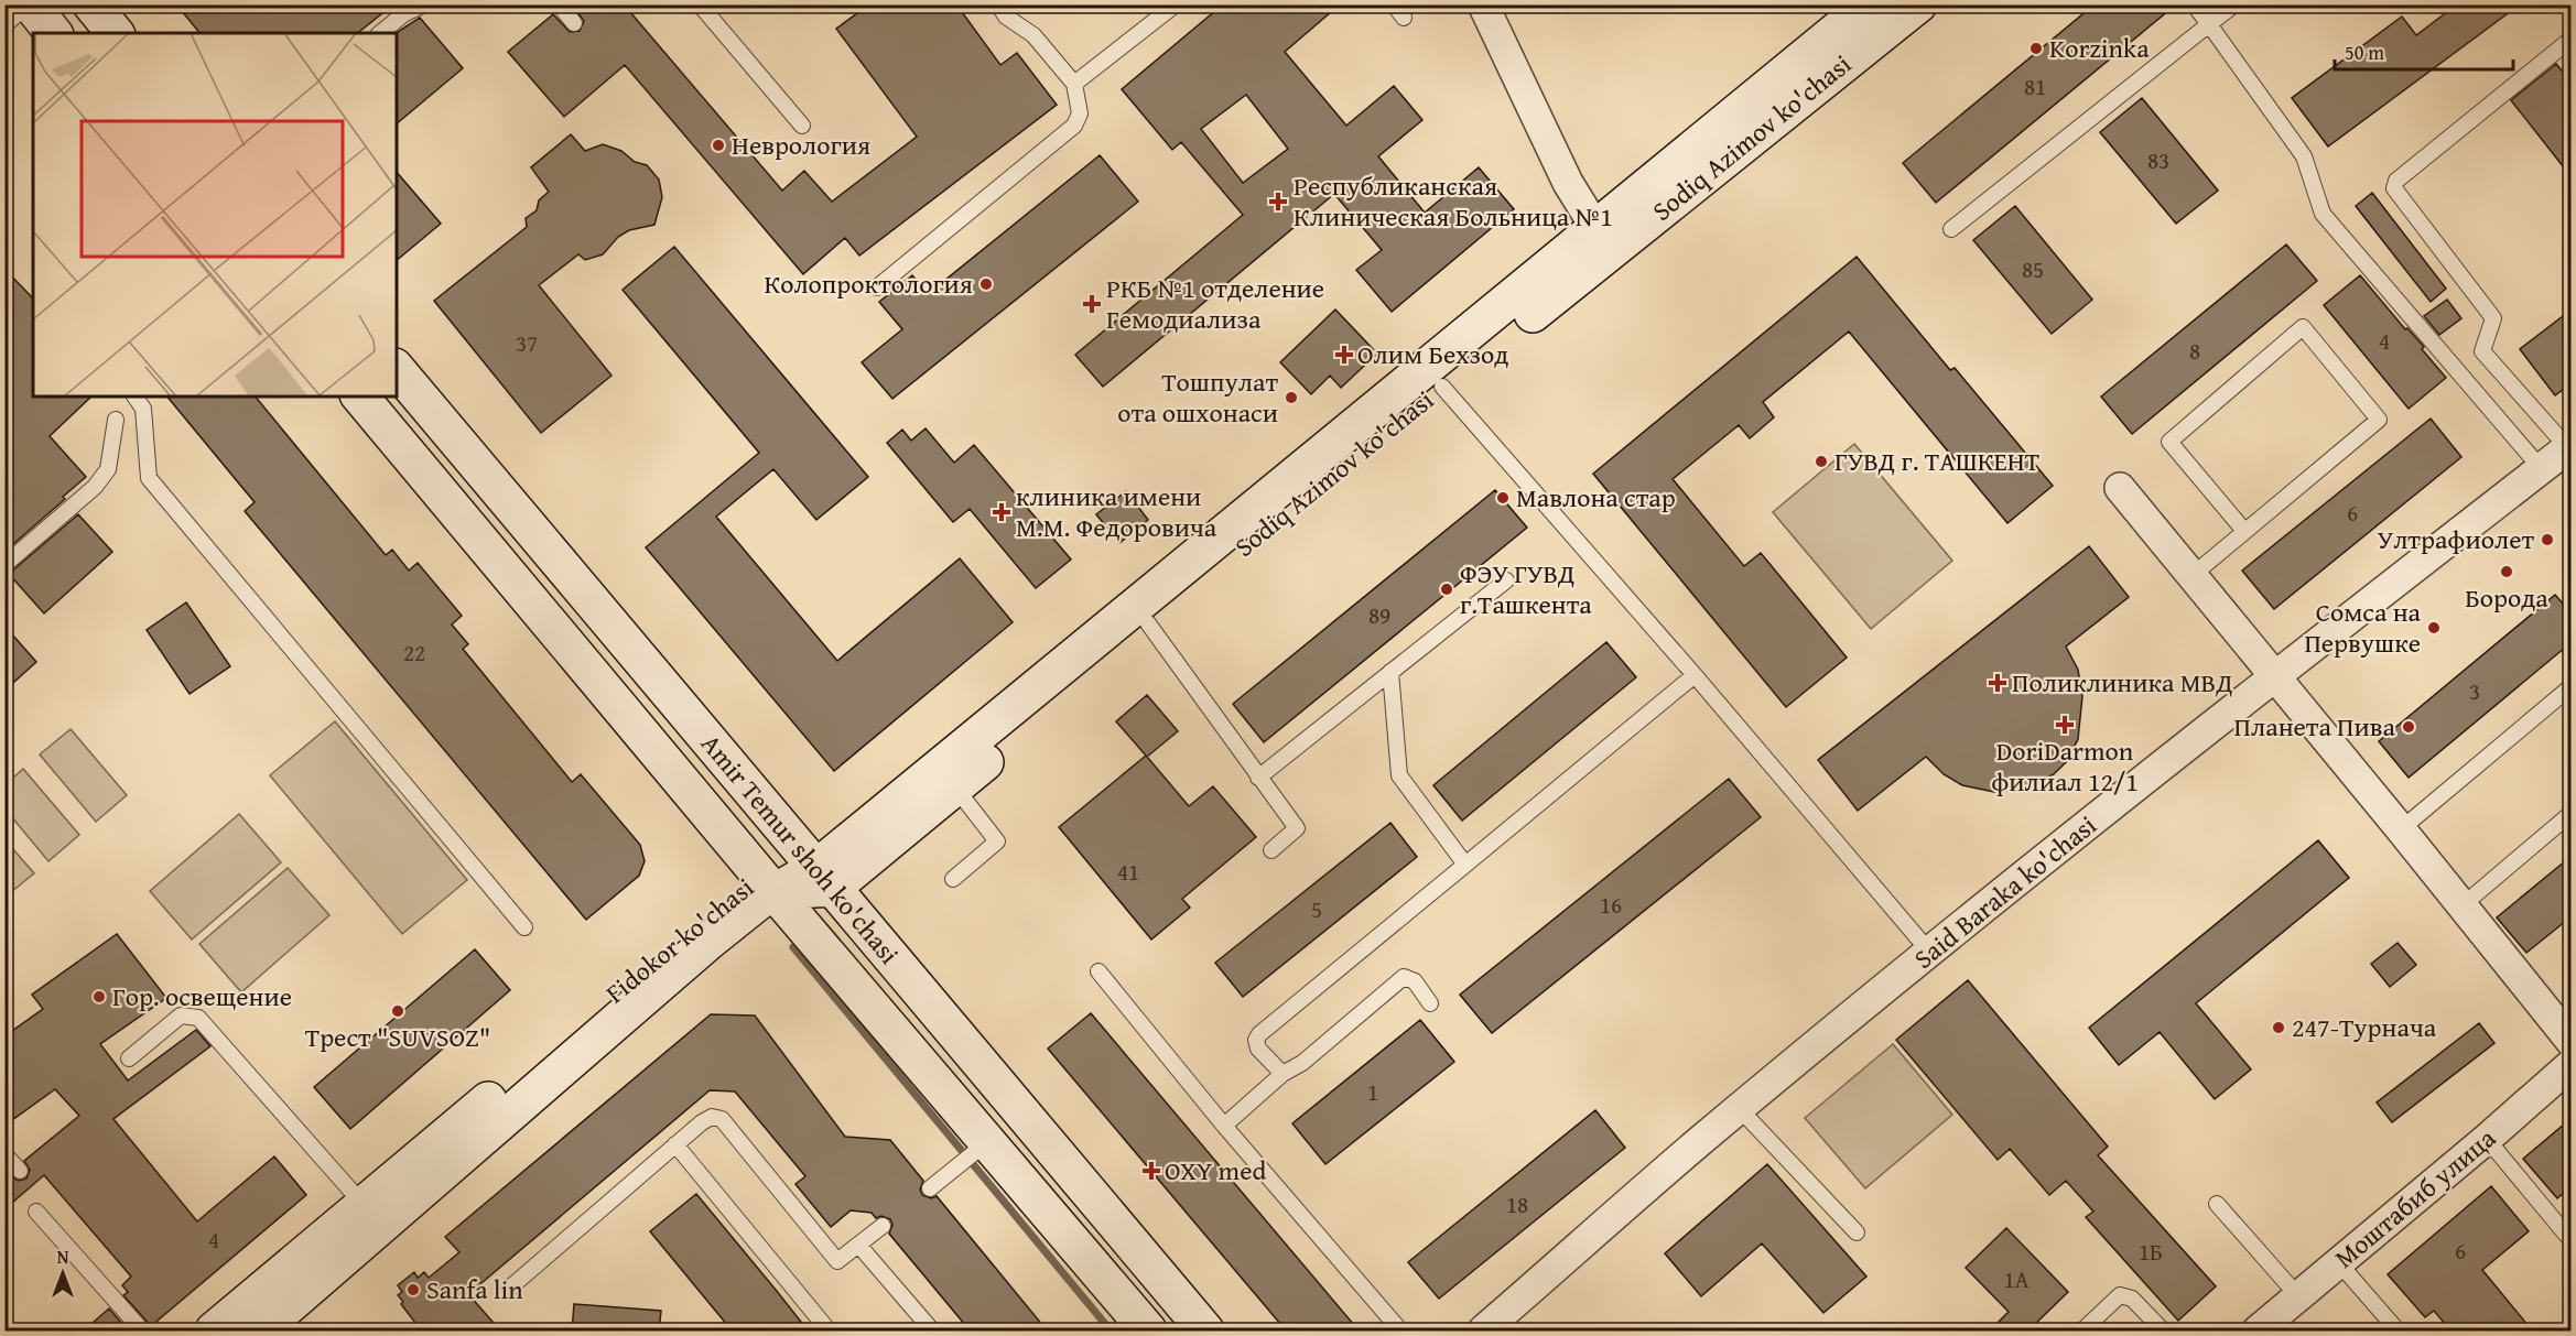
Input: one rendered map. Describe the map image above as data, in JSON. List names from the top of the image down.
{
  "streets": {
    "main road": ["Sodiq Azimov ko'chasi", "Amir Temur shoh ko'chasi", "Fidokor ko'chasi"],
    "street": ["Said Baraka ko'chasi", "Моштабиб улица"]
  },
  "crossings": [
    ["Sodiq Azimov ko'chasi", "Amir Temur shoh ko'chasi"],
    ["Sodiq Azimov ko'chasi", "Fidokor ko'chasi"],
    ["Amir Temur shoh ko'chasi", "Fidokor ko'chasi"]
  ],
  "places": {
    "other": [
      "Korzinka",
      "Неврология",
      "Колопроктология",
      "Тошпулат ота ошхонаси",
      "ГУВД г. ТАШКЕНТ",
      "Мавлона стар",
      "Ултрафиолет",
      "Борода",
      "ФЭУ ГУВД г.Ташкента",
      "Сомса на Первушке",
      "Планета Пива",
      "Гор. освещение",
      "Трест \"SUVSOZ\"",
      "247-Турнача",
      "Sanfa lin"
    ],
    "health": [
      "Республиканская Клиническая Больница №1",
      "РКБ №1 отделение Гемодиализа",
      "Олим Бехзод",
      "клиника имени М.М. Федоровича",
      "Поликлиника МВД",
      "DoriDarmon филиал 12/1",
      "OXY med"
    ]
  },
  "house_numbers": [
    "81",
    "83",
    "85",
    "4",
    "37",
    "8",
    "6",
    "89",
    "22",
    "3",
    "41",
    "16",
    "5",
    "1",
    "18",
    "4",
    "6",
    "1Б",
    "1A"
  ],
  "scale_bar": "50 m",
  "north": "top"
}
